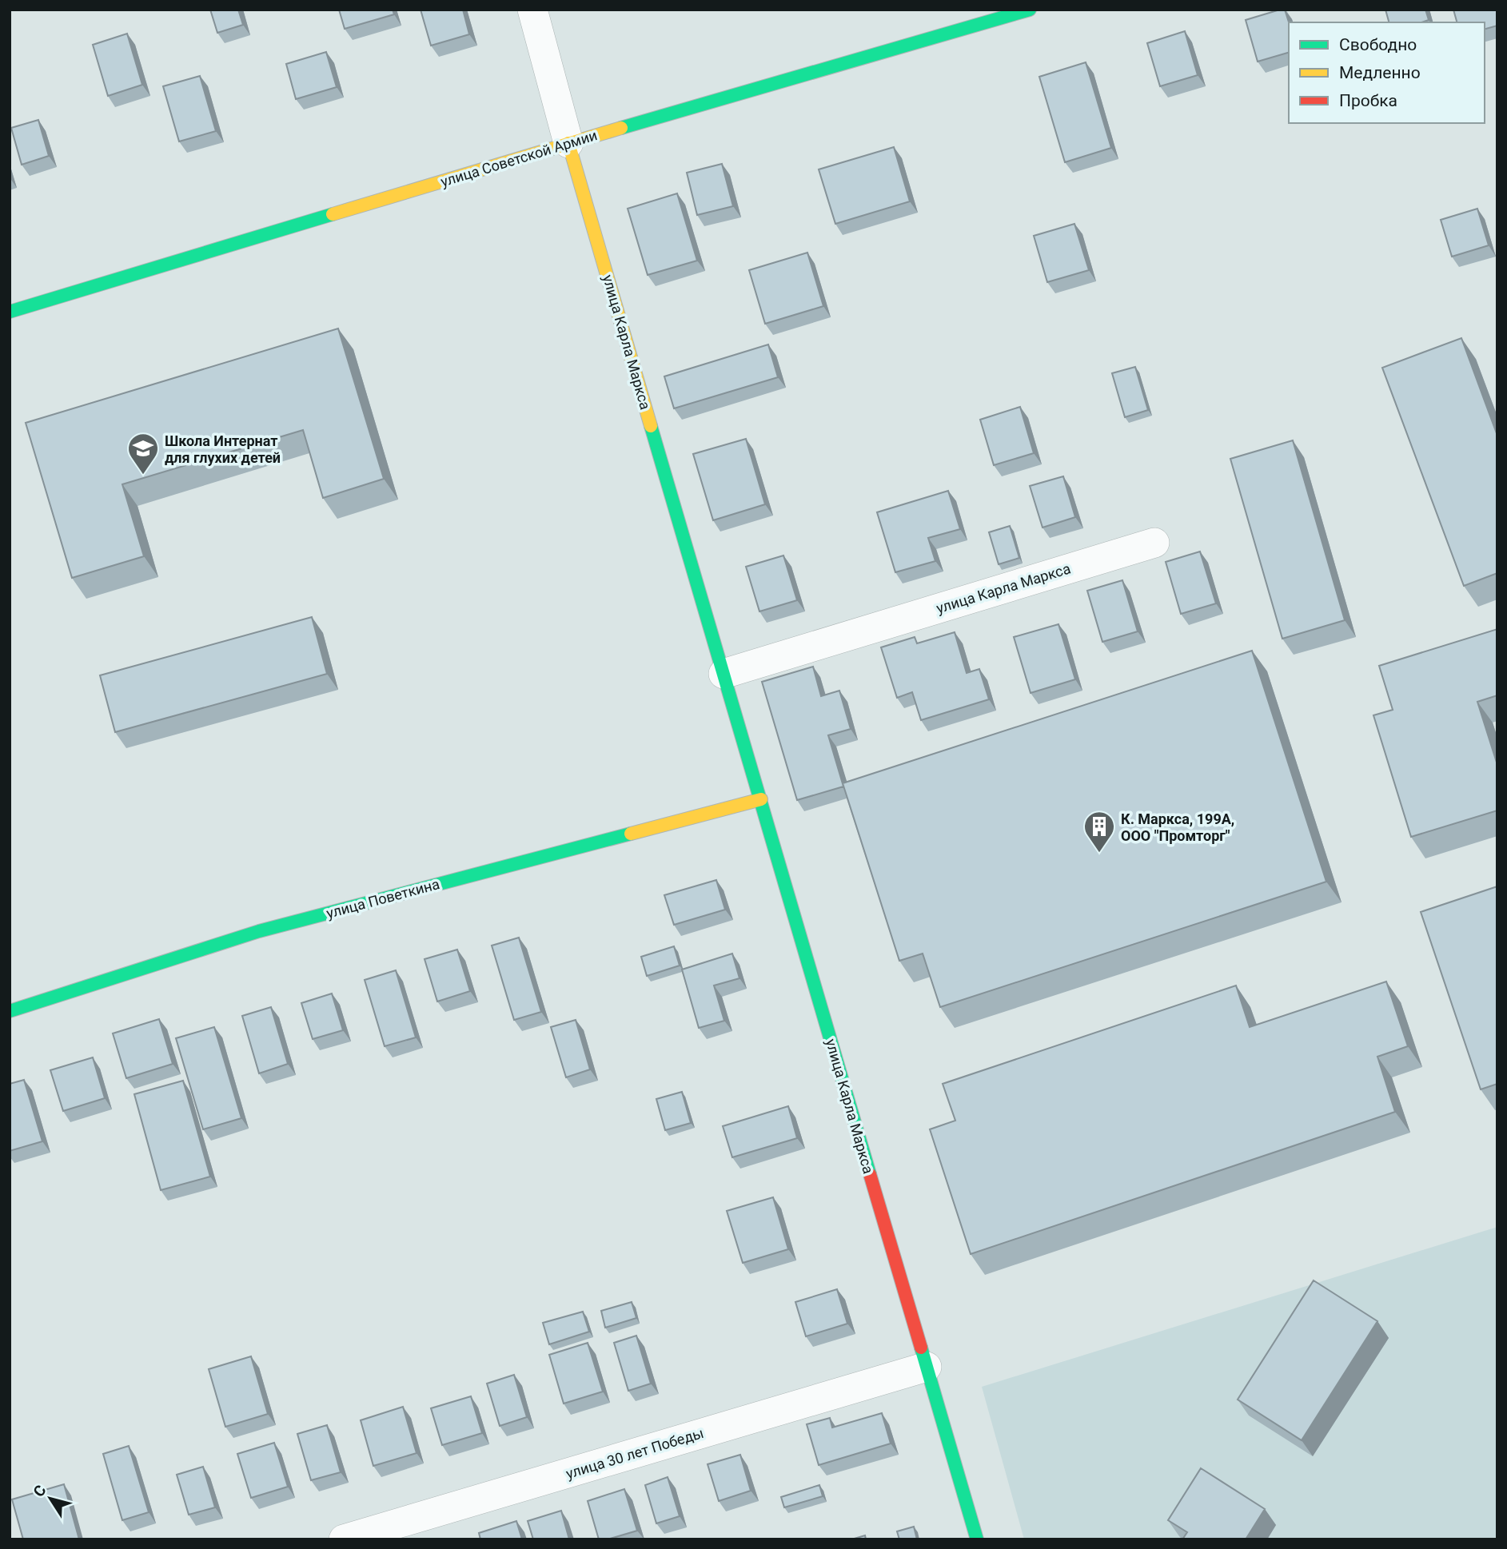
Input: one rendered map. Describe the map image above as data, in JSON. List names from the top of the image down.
{
  "streets": {
    "street": [
      "улица Советской Армии",
      "улица Карла Маркса",
      "улица Поветкина",
      "улица 30 лет Победы"
    ]
  },
  "crossings": [
    ["улица Советской Армии", "улица Карла Маркса"],
    ["улица Карла Маркса", "улица Поветкина"],
    ["улица Карла Маркса", "улица 30 лет Победы"]
  ],
  "places": {
    "school or university": ["Школа Интернат для глухих детей"],
    "building": ["К. Маркса, 199А, ООО \"Промторг\""]
  },
  "legend": ["Свободно", "Медленно", "Пробка"],
  "north": "top left"
}
